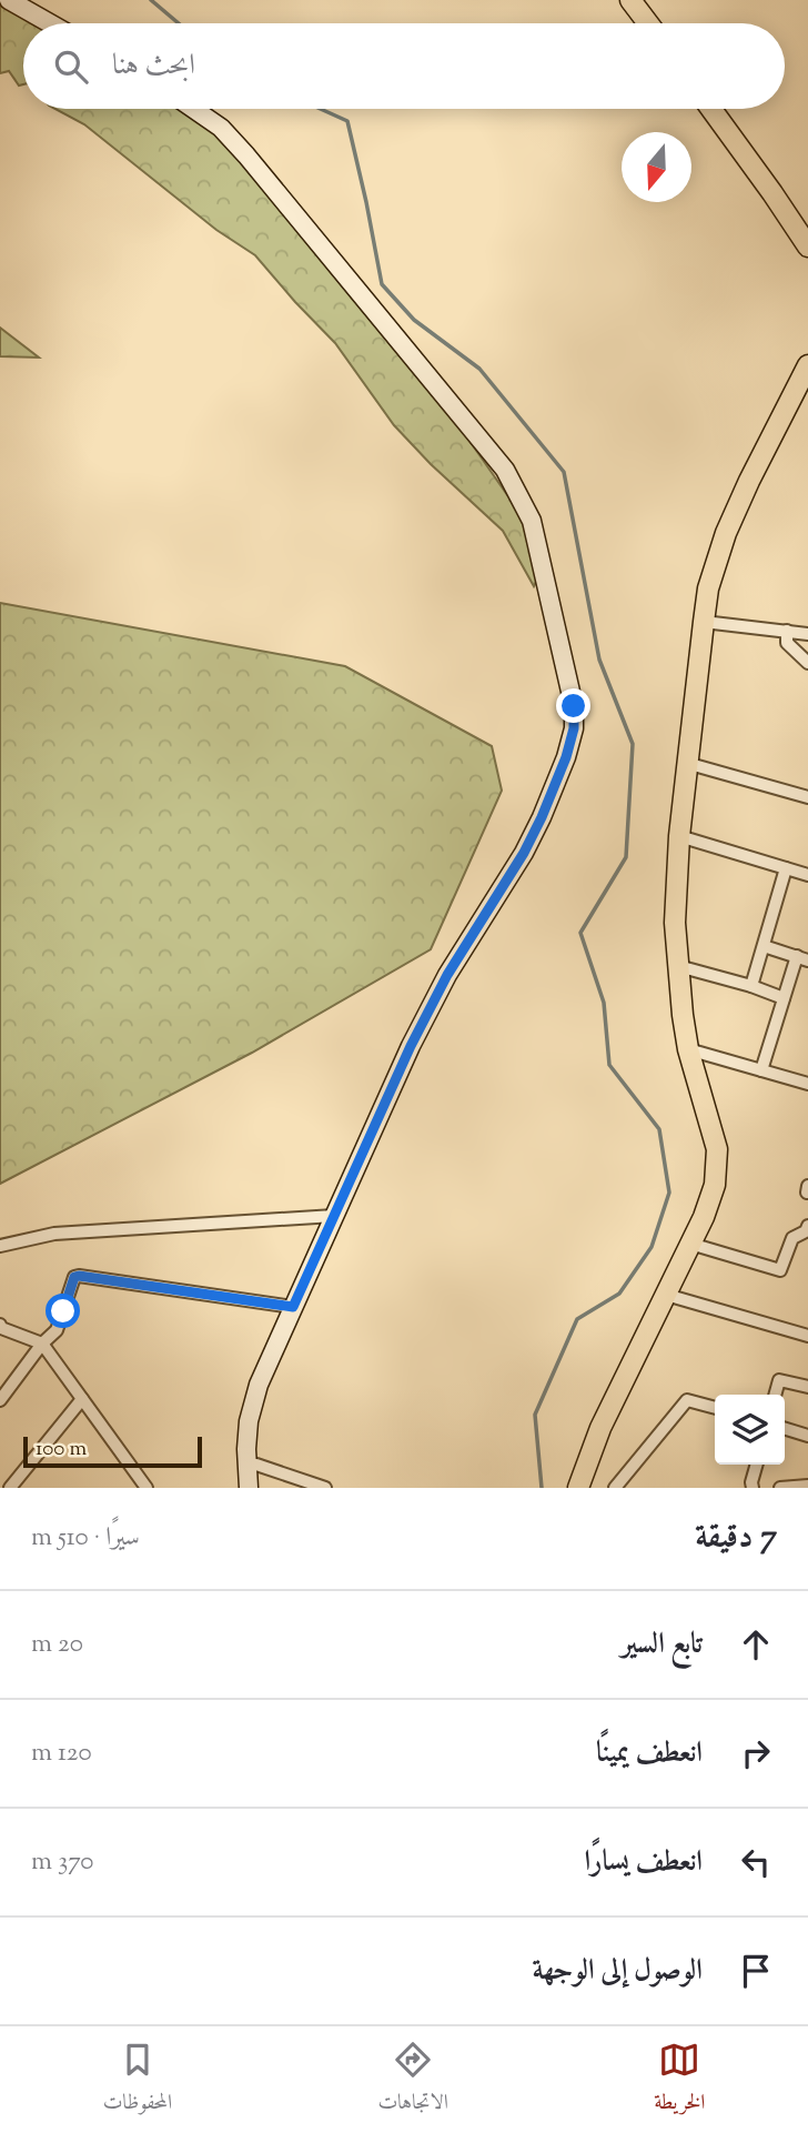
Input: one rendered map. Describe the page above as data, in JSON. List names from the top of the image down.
{
  "scale_bar": "100 m",
  "north": "bottom",
  "page": {
    "search": "ابحث هنا",
    "scale": "100 m",
    "heading": ["7 دقيقة", "سيرًا · 510 m"],
    "list": [
      ["تابع السير", "20 m"],
      ["انعطف يمينًا", "120 m"],
      ["انعطف يسارًا", "370 m"],
      "الوصول إلى الوجهة"
    ],
    "nav": ["الخريطة", "الاتجاهات", "المحفوظات"]
  }
}
